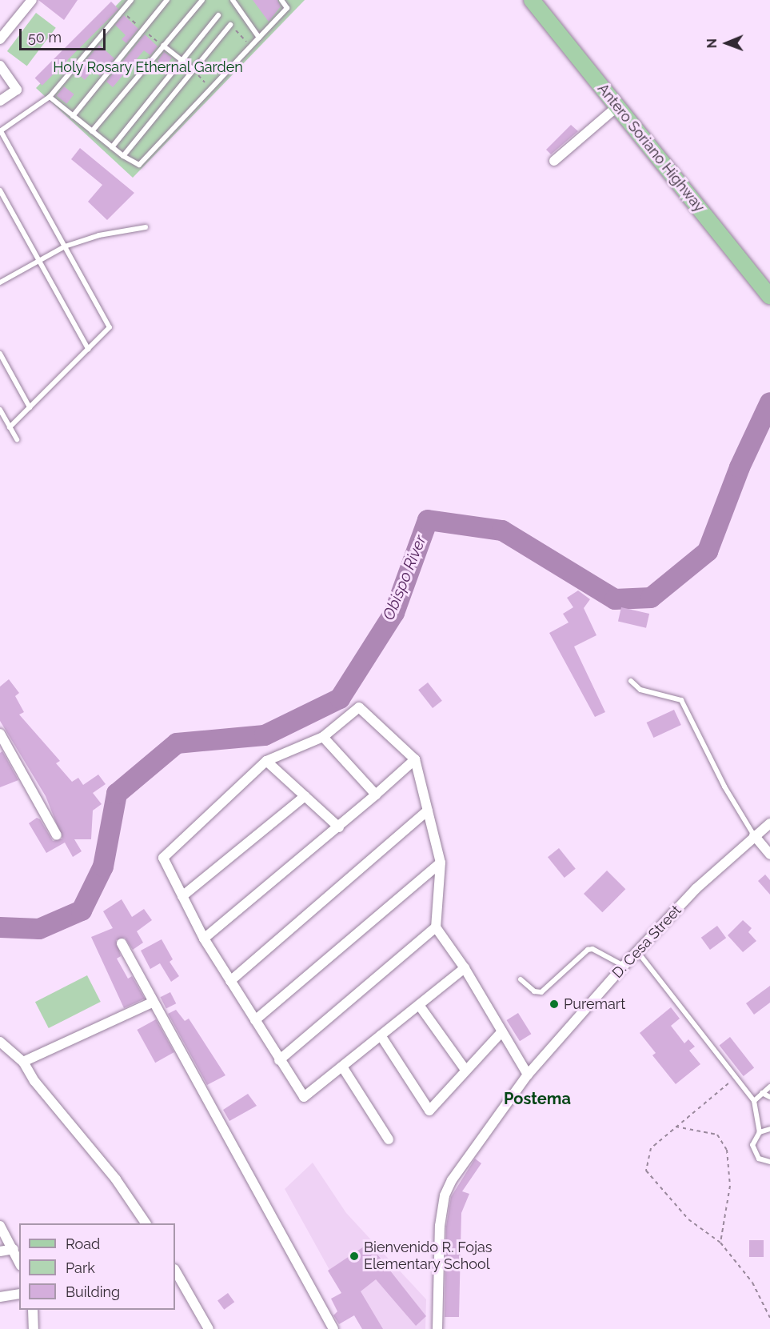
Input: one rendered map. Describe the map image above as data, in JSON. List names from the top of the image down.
{
  "streets": {
    "main road": ["Antero Soriano Highway"],
    "street": ["D. Cesa Street"]
  },
  "districts": ["Postema"],
  "water": ["Obispo River"],
  "parks": ["Holy Rosary Ethernal Garden"],
  "places": ["Puremart", "Bienvenido R. Fojas Elementary School"],
  "legend": ["Road", "Park", "Building"],
  "scale_bar": "50 m",
  "north": "left"
}
